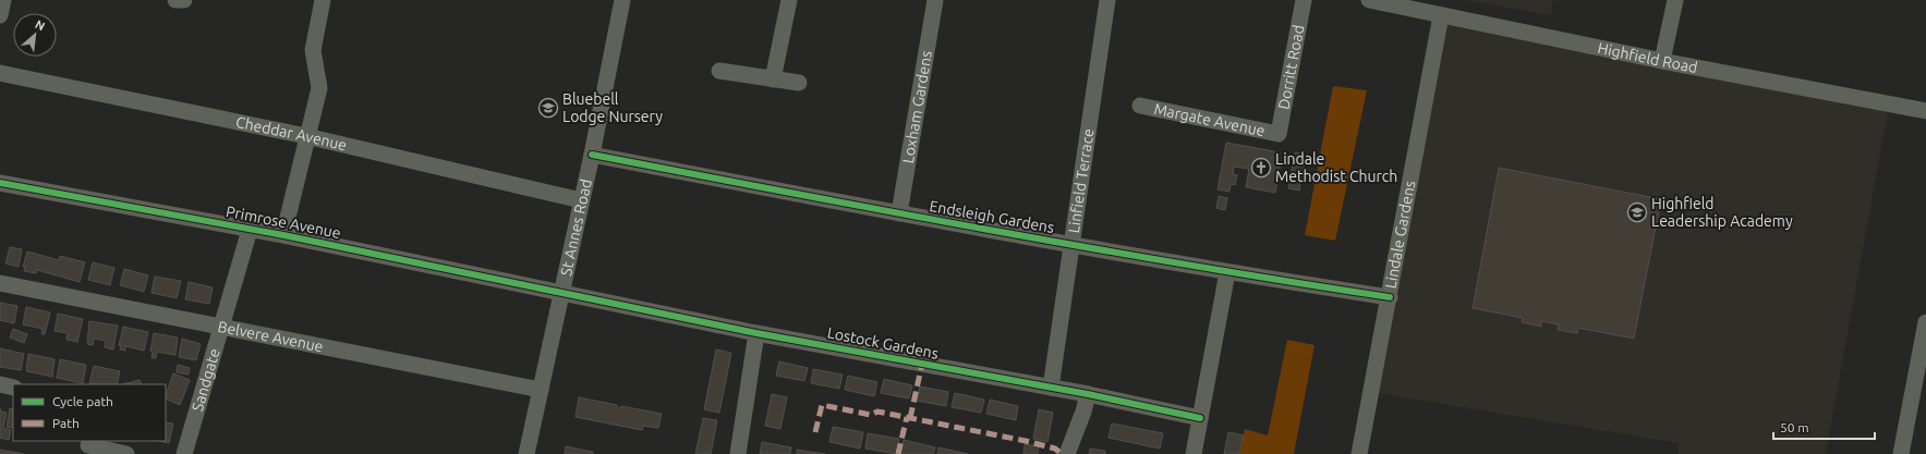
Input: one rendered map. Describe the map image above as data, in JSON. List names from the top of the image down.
{
  "streets": {
    "street": [
      "Highfield Road",
      "Dorritt Road",
      "Loxham Gardens",
      "Margate Avenue",
      "Cheddar Avenue",
      "Linfield Terrace",
      "Endsleigh Gardens",
      "Primrose Avenue",
      "St Annes Road",
      "Lindale Gardens",
      "Belvere Avenue",
      "Lostock Gardens",
      "Sandgate"
    ]
  },
  "crossings": [
    ["Highfield Road", "Lindale Gardens"],
    ["Dorritt Road", "Margate Avenue"],
    ["Loxham Gardens", "Endsleigh Gardens"],
    ["Cheddar Avenue", "St Annes Road"],
    ["Linfield Terrace", "Endsleigh Gardens"],
    ["Linfield Terrace", "Lostock Gardens"],
    ["Endsleigh Gardens", "St Annes Road"],
    ["Endsleigh Gardens", "Lindale Gardens"],
    ["Primrose Avenue", "St Annes Road"],
    ["Primrose Avenue", "Lostock Gardens"],
    ["Primrose Avenue", "Sandgate"],
    ["St Annes Road", "Belvere Avenue"],
    ["St Annes Road", "Lostock Gardens"],
    ["Belvere Avenue", "Sandgate"]
  ],
  "places": {
    "school or university": ["Bluebell Lodge Nursery", "Highfield Leadership Academy"],
    "church": ["Lindale Methodist Church"]
  },
  "legend": ["Cycle path", "Path"],
  "scale_bar": "50 m",
  "north": "top right"
}
